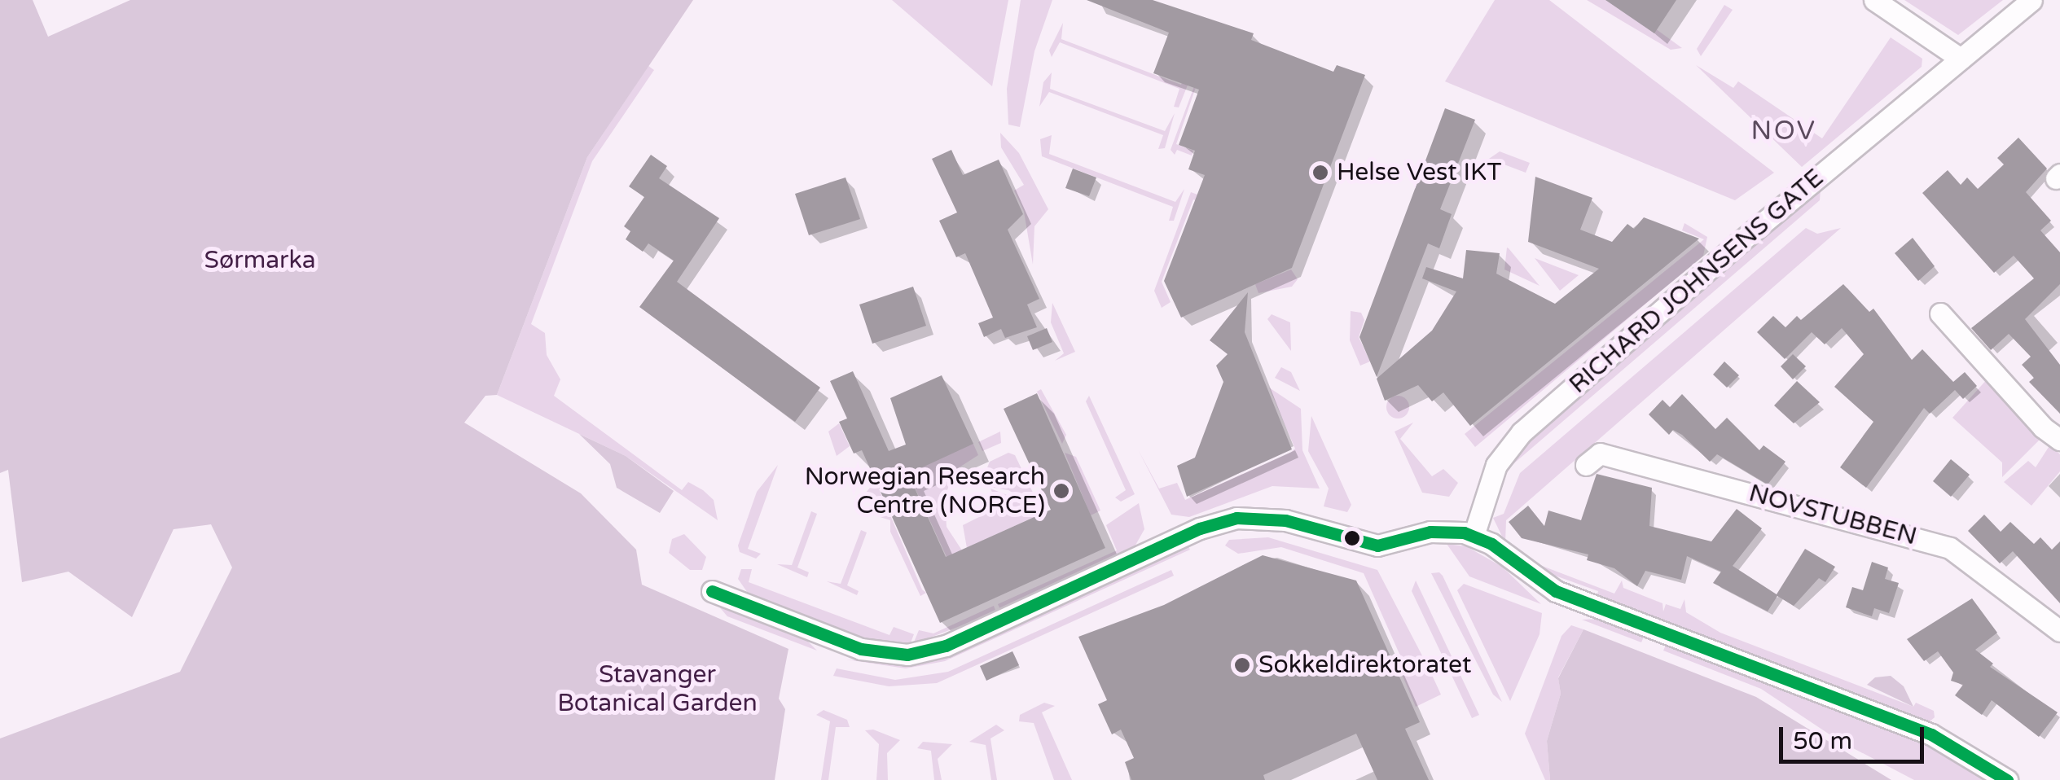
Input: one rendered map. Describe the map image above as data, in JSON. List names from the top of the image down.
{
  "streets": {
    "street": ["RICHARD JOHNSENS GATE", "NOVSTUBBEN"]
  },
  "districts": ["NOV"],
  "parks": ["Sørmarka", "Stavanger Botanical Garden"],
  "places": ["Helse Vest IKT", "Norwegian Research Centre (NORCE)", "Sokkeldirektoratet"],
  "scale_bar": "50 m"
}
